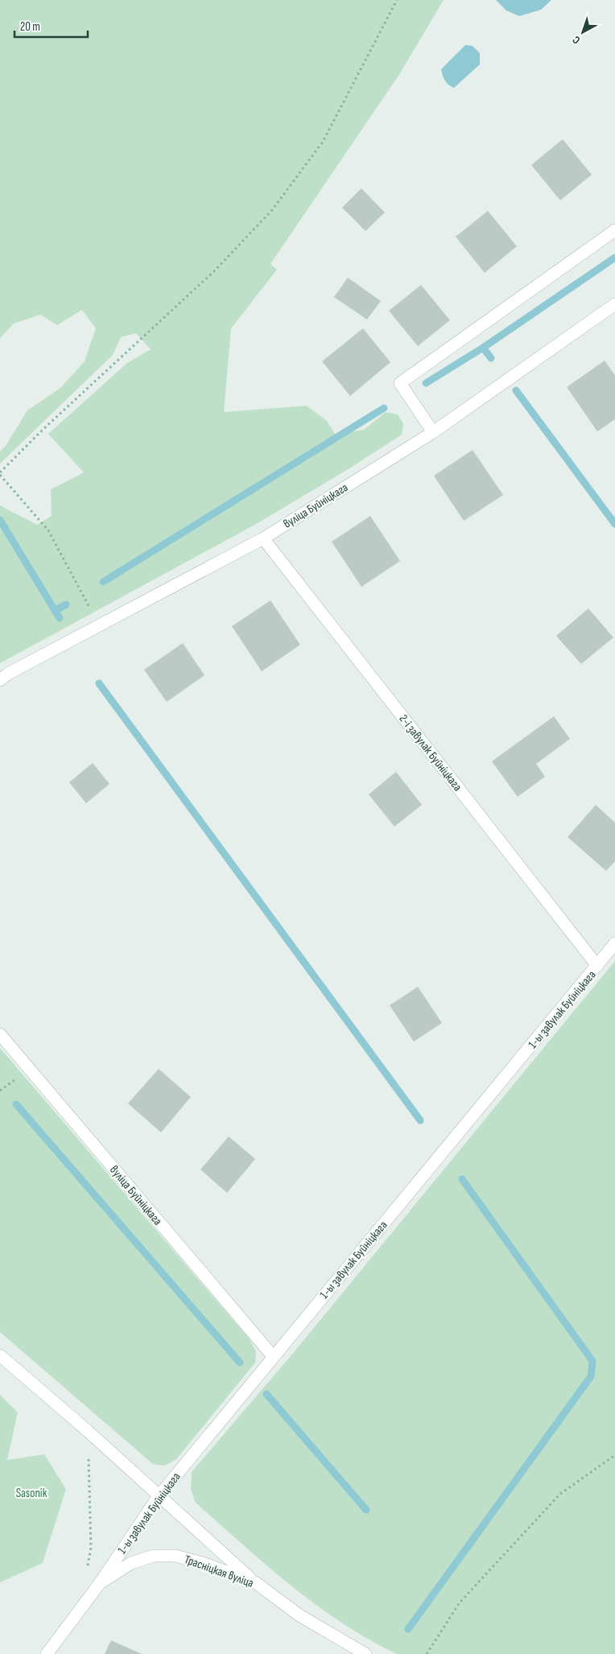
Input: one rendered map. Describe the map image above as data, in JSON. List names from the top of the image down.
{
  "streets": {
    "street": [
      "вуліца Буйніцкага",
      "2-і завулак Буйніцкага",
      "1-ы завулак Буйніцкага",
      "Трасніцкая вуліца"
    ]
  },
  "crossings": [
    ["вуліца Буйніцкага", "2-і завулак Буйніцкага"],
    ["вуліца Буйніцкага", "1-ы завулак Буйніцкага"],
    ["2-і завулак Буйніцкага", "1-ы завулак Буйніцкага"],
    ["1-ы завулак Буйніцкага", "Трасніцкая вуліца"]
  ],
  "parks": ["Sasonik"],
  "scale_bar": "20 m",
  "north": "bottom left"
}
